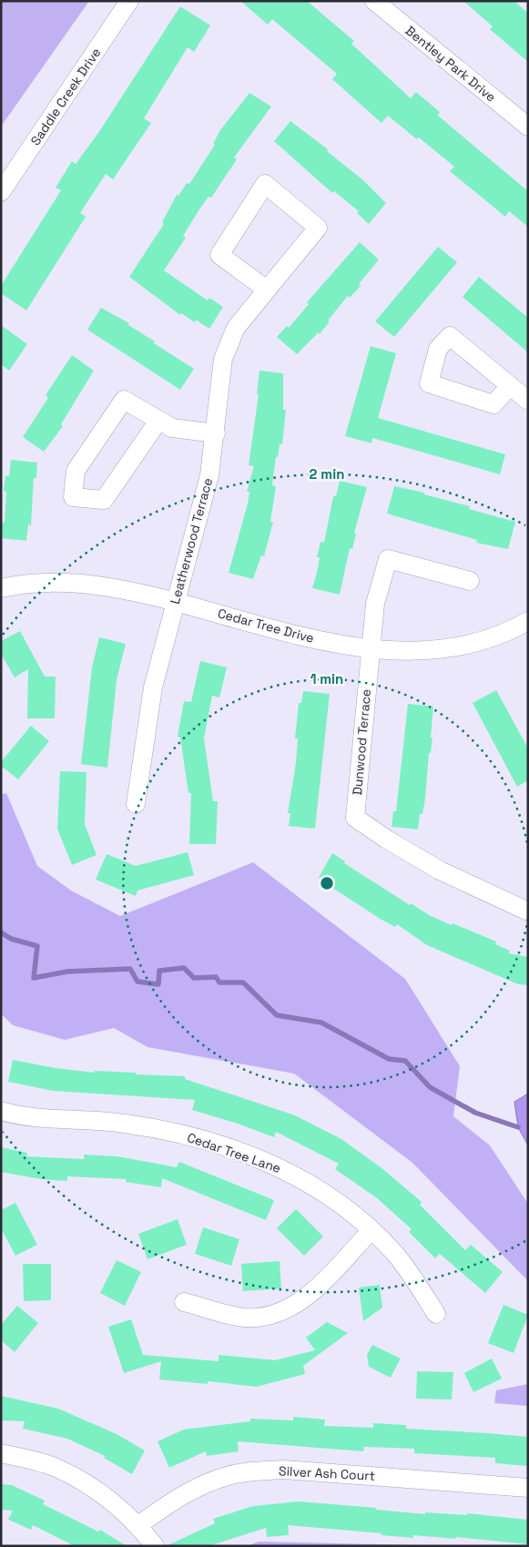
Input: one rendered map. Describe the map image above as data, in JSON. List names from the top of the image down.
{
  "streets": {
    "street": [
      "Bentley Park Drive",
      "Saddle Creek Drive",
      "Leatherwood Terrace",
      "Cedar Tree Drive",
      "Dunwood Terrace",
      "Cedar Tree Lane",
      "Silver Ash Court"
    ]
  },
  "crossings": [
    ["Leatherwood Terrace", "Cedar Tree Drive"],
    ["Cedar Tree Drive", "Dunwood Terrace"]
  ],
  "rings": ["2 min", "1 min"]
}
